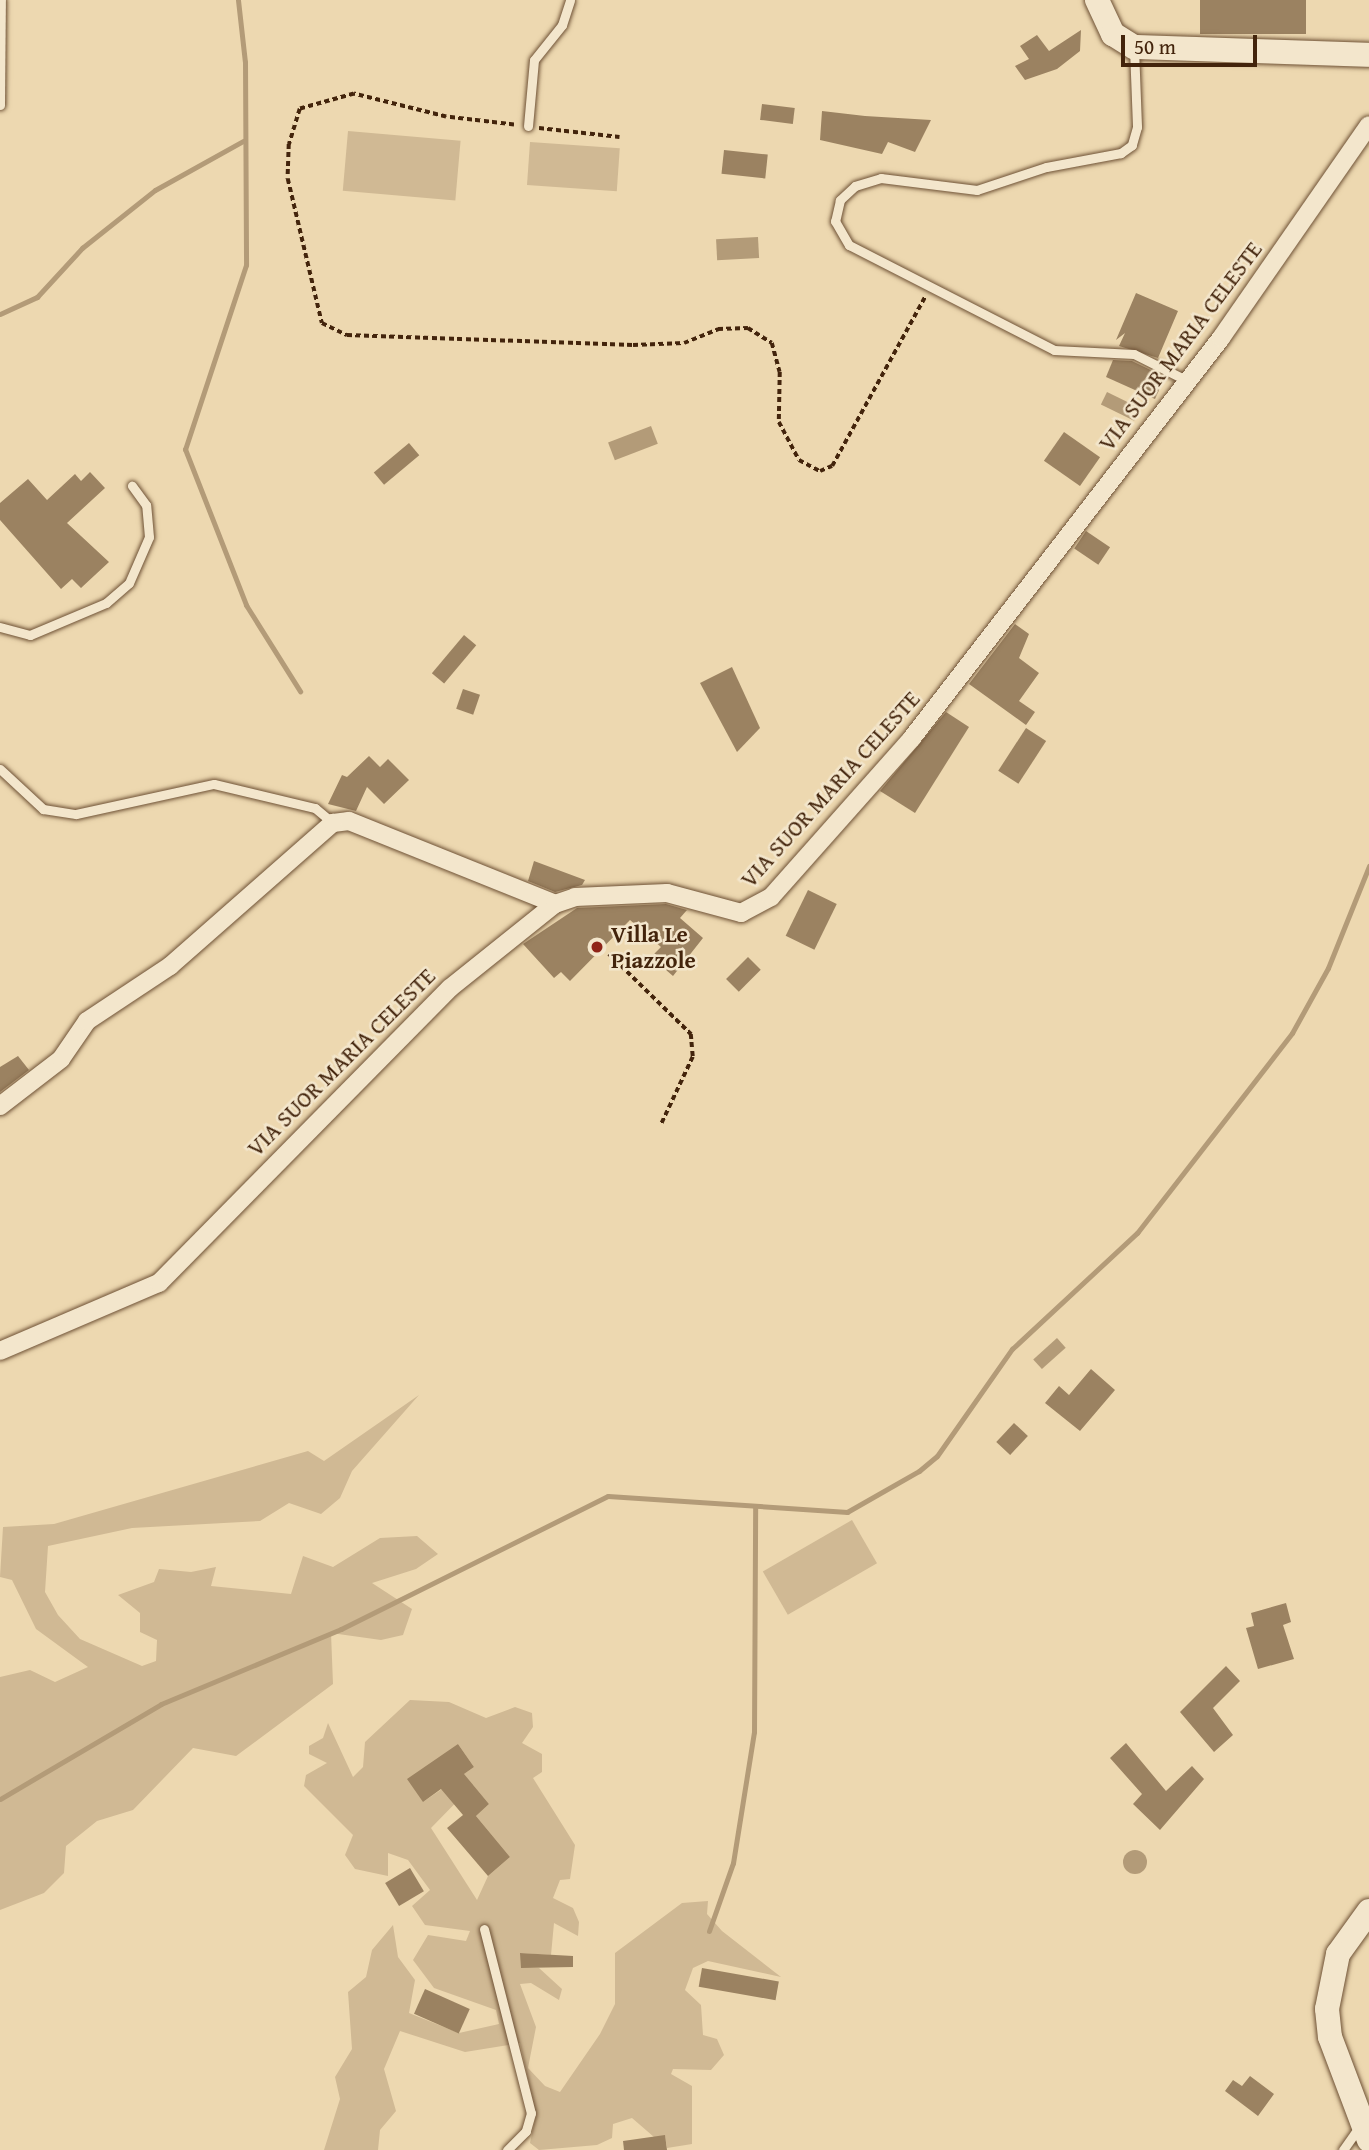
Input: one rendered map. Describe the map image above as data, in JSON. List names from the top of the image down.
{
  "streets": {
    "street": ["VIA SUOR MARIA CELESTE"]
  },
  "places": ["Villa Le Piazzole"],
  "scale_bar": "50 m"
}
